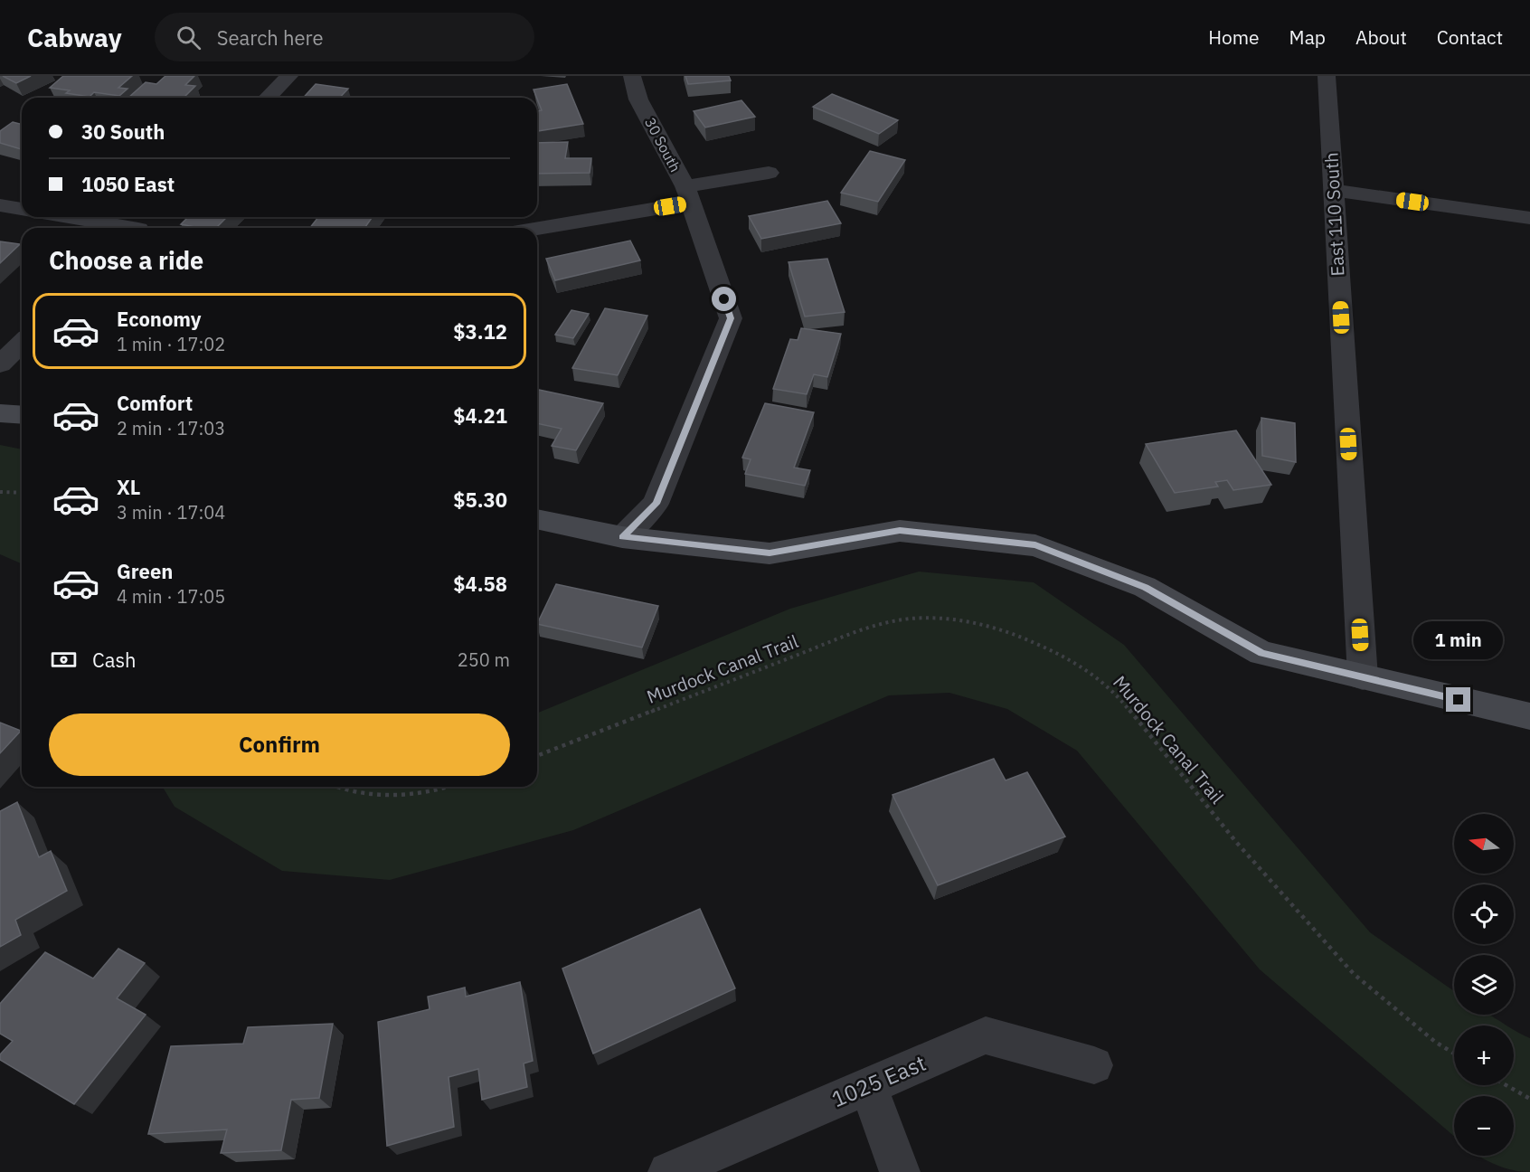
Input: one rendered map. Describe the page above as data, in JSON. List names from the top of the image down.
{
  "streets": {
    "street": ["30 South", "East 110 South", "1025 East"],
    "path": ["Murdock Canal Trail"]
  },
  "north": "left",
  "page": {
    "header": "Cabway",
    "search": "Search here",
    "nav": [
      "Home",
      "Map",
      "About",
      "Contact"
    ],
    "banner": ["30 South", "1050 East"],
    "heading": "Choose a ride",
    "list": [
      {
        "name": "Economy",
        "note": "1 min · 17:02",
        "value": "$3.12"
      },
      {
        "name": "Comfort",
        "note": "2 min · 17:03",
        "value": "$4.21"
      },
      {
        "name": "XL",
        "note": "3 min · 17:04",
        "value": "$5.30"
      },
      {
        "name": "Green",
        "note": "4 min · 17:05",
        "value": "$4.58"
      }
    ],
    "bubble": "1 min",
    "pay": ["Cash", "250 m"],
    "buttons": "Confirm",
    "map_buttons": ["+", "−"]
  }
}
